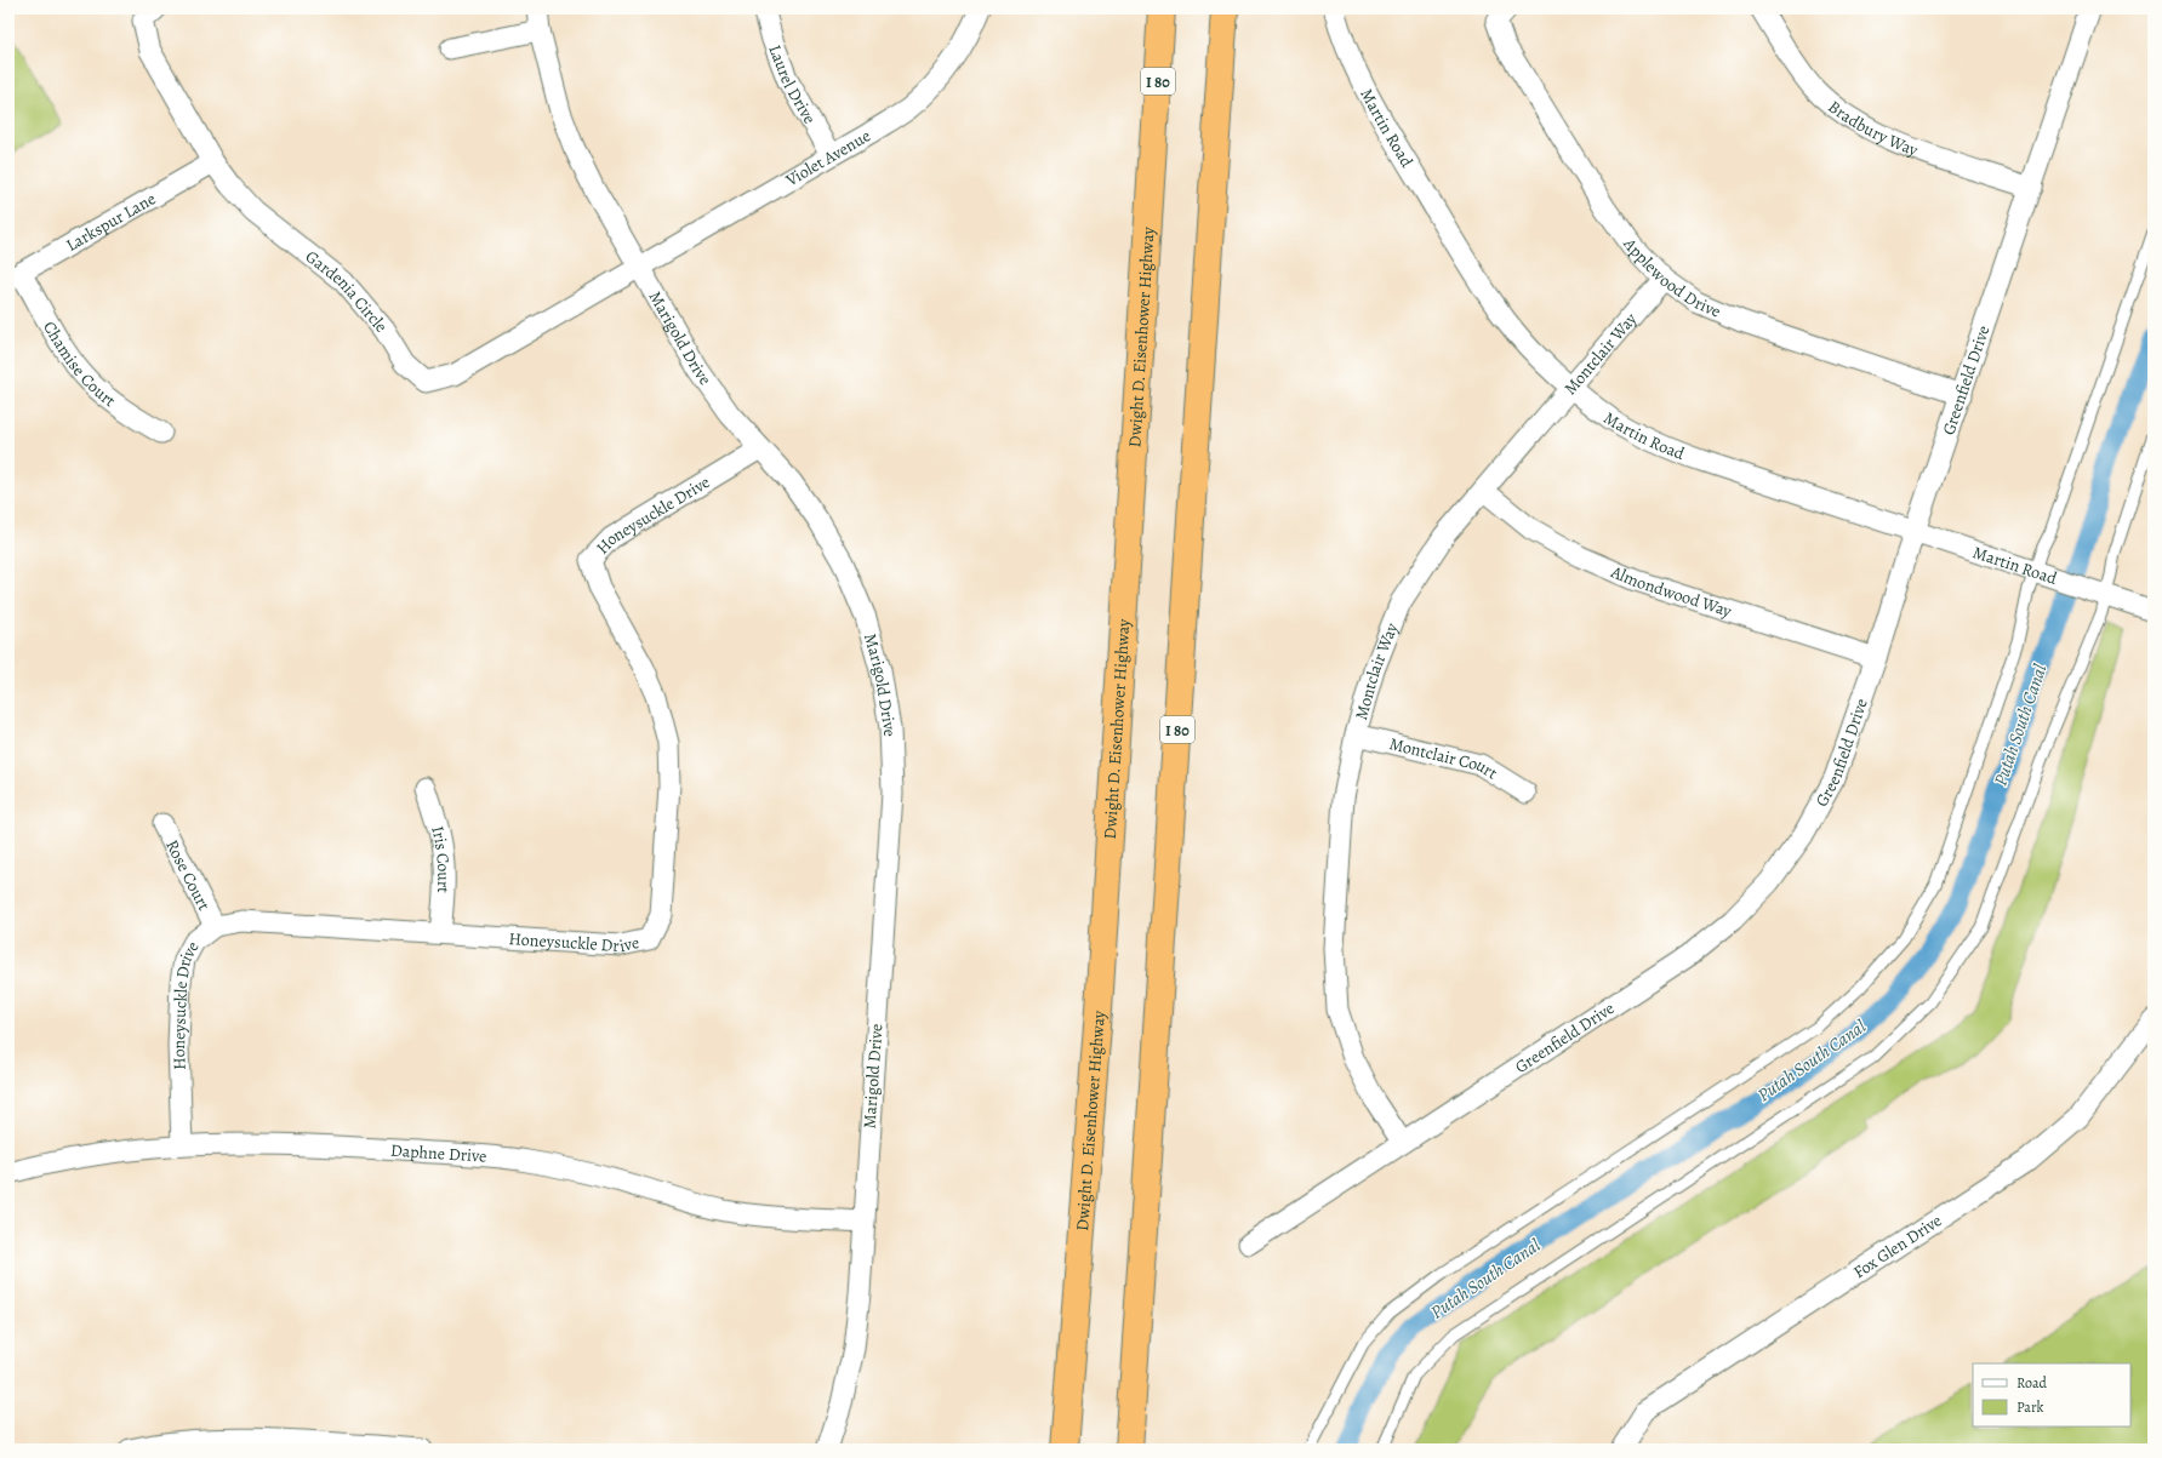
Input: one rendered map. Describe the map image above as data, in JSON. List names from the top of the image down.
{
  "streets": {
    "highway": ["I 80", "Dwight D. Eisenhower Highway"],
    "street": [
      "Laurel Drive",
      "Bradbury Way",
      "Martin Road",
      "Violet Avenue",
      "Larkspur Lane",
      "Applewood Drive",
      "Gardenia Circle",
      "Marigold Drive",
      "Montclair Way",
      "Chamise Court",
      "Greenfield Drive",
      "Honeysuckle Drive",
      "Almondwood Way",
      "Montclair Court",
      "Iris Court",
      "Rose Court",
      "Daphne Drive",
      "Fox Glen Drive"
    ]
  },
  "crossings": [
    ["Laurel Drive", "Violet Avenue"],
    ["Bradbury Way", "Greenfield Drive"],
    ["Martin Road", "Montclair Way"],
    ["Martin Road", "Greenfield Drive"],
    ["Violet Avenue", "Gardenia Circle"],
    ["Violet Avenue", "Marigold Drive"],
    ["Larkspur Lane", "Gardenia Circle"],
    ["Larkspur Lane", "Chamise Court"],
    ["Applewood Drive", "Montclair Way"],
    ["Applewood Drive", "Greenfield Drive"],
    ["Gardenia Circle", "Marigold Drive"],
    ["Marigold Drive", "Honeysuckle Drive"],
    ["Marigold Drive", "Daphne Drive"],
    ["Montclair Way", "Greenfield Drive"],
    ["Montclair Way", "Almondwood Way"],
    ["Montclair Way", "Montclair Court"],
    ["Greenfield Drive", "Almondwood Way"],
    ["Honeysuckle Drive", "Iris Court"],
    ["Honeysuckle Drive", "Rose Court"],
    ["Honeysuckle Drive", "Daphne Drive"]
  ],
  "water": ["Putah South Canal"],
  "legend": ["Road", "Park"]
}
